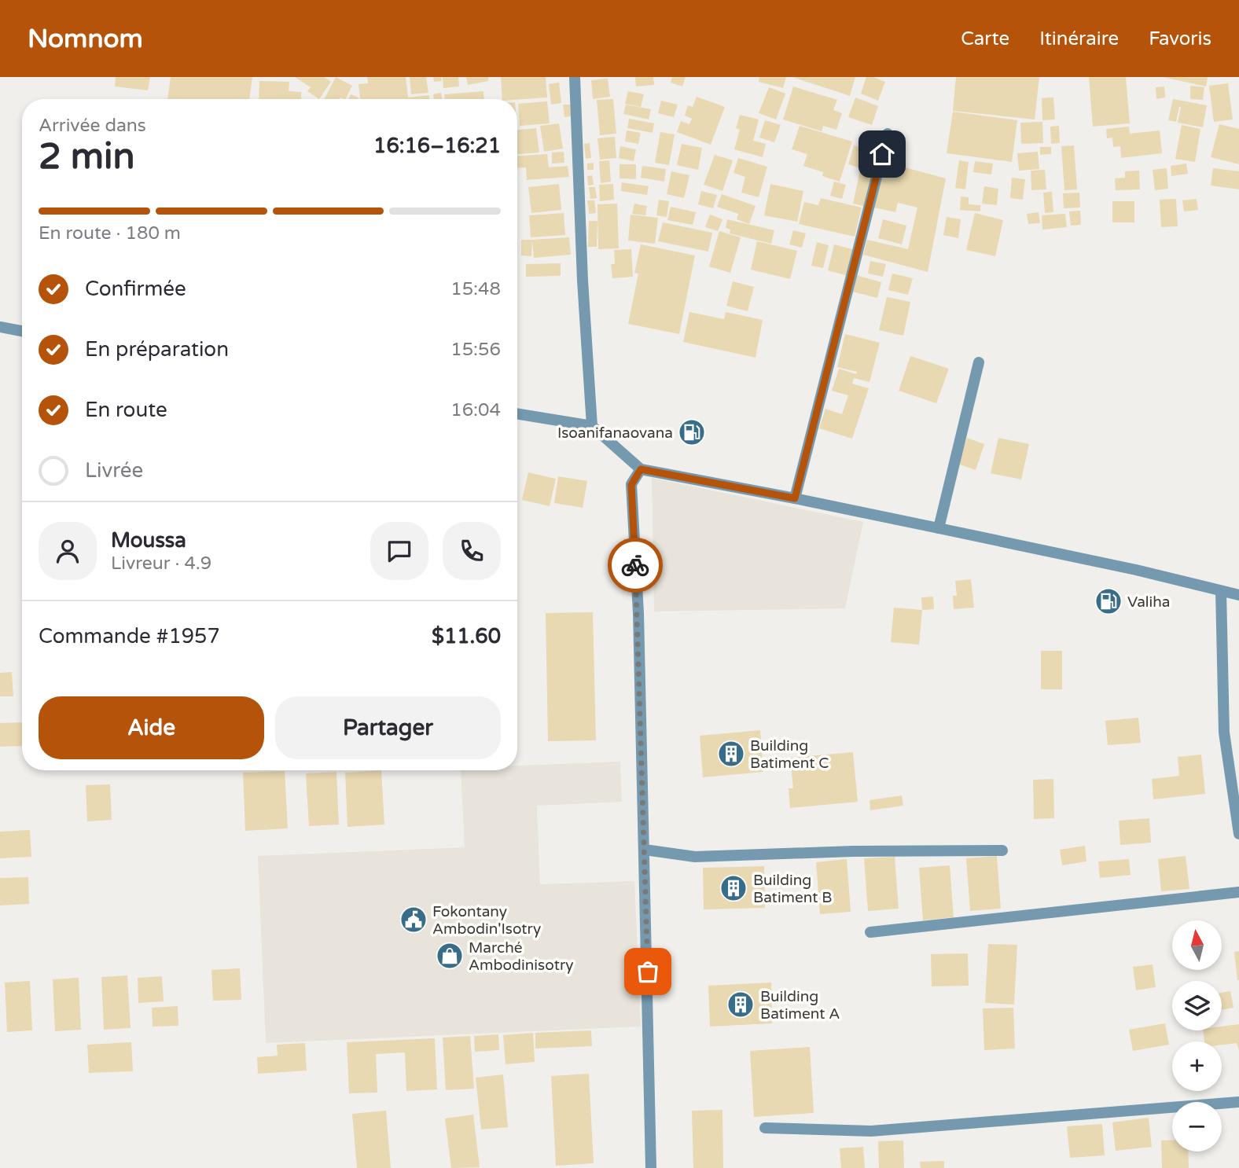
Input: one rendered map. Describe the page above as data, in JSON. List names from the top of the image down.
{
  "places": {
    "fuel station": ["Isoanifanaovana", "Valiha"],
    "building": ["Building Batiment C", "Building Batiment B", "Building Batiment A"],
    "public building": ["Fokontany Ambodin'Isotry"],
    "shop": ["Marché Ambodinisotry"]
  },
  "north": "top",
  "page": {
    "header": "Nomnom",
    "nav": ["Carte", "Itinéraire", "Favoris"],
    "heading": ["2 min", "Arrivée dans", "16:16–16:21"],
    "panel": [
      "Moussa",
      "Livreur · 4.9",
      "Commande #1957",
      "$11.60"
    ],
    "bar": "En route · 180 m",
    "list": [
      ["Confirmée", "15:48"],
      ["En préparation", "15:56"],
      ["En route", "16:04"],
      "Livrée"
    ],
    "buttons": ["Aide", "Partager"],
    "map_buttons": ["+", "−"]
  }
}
